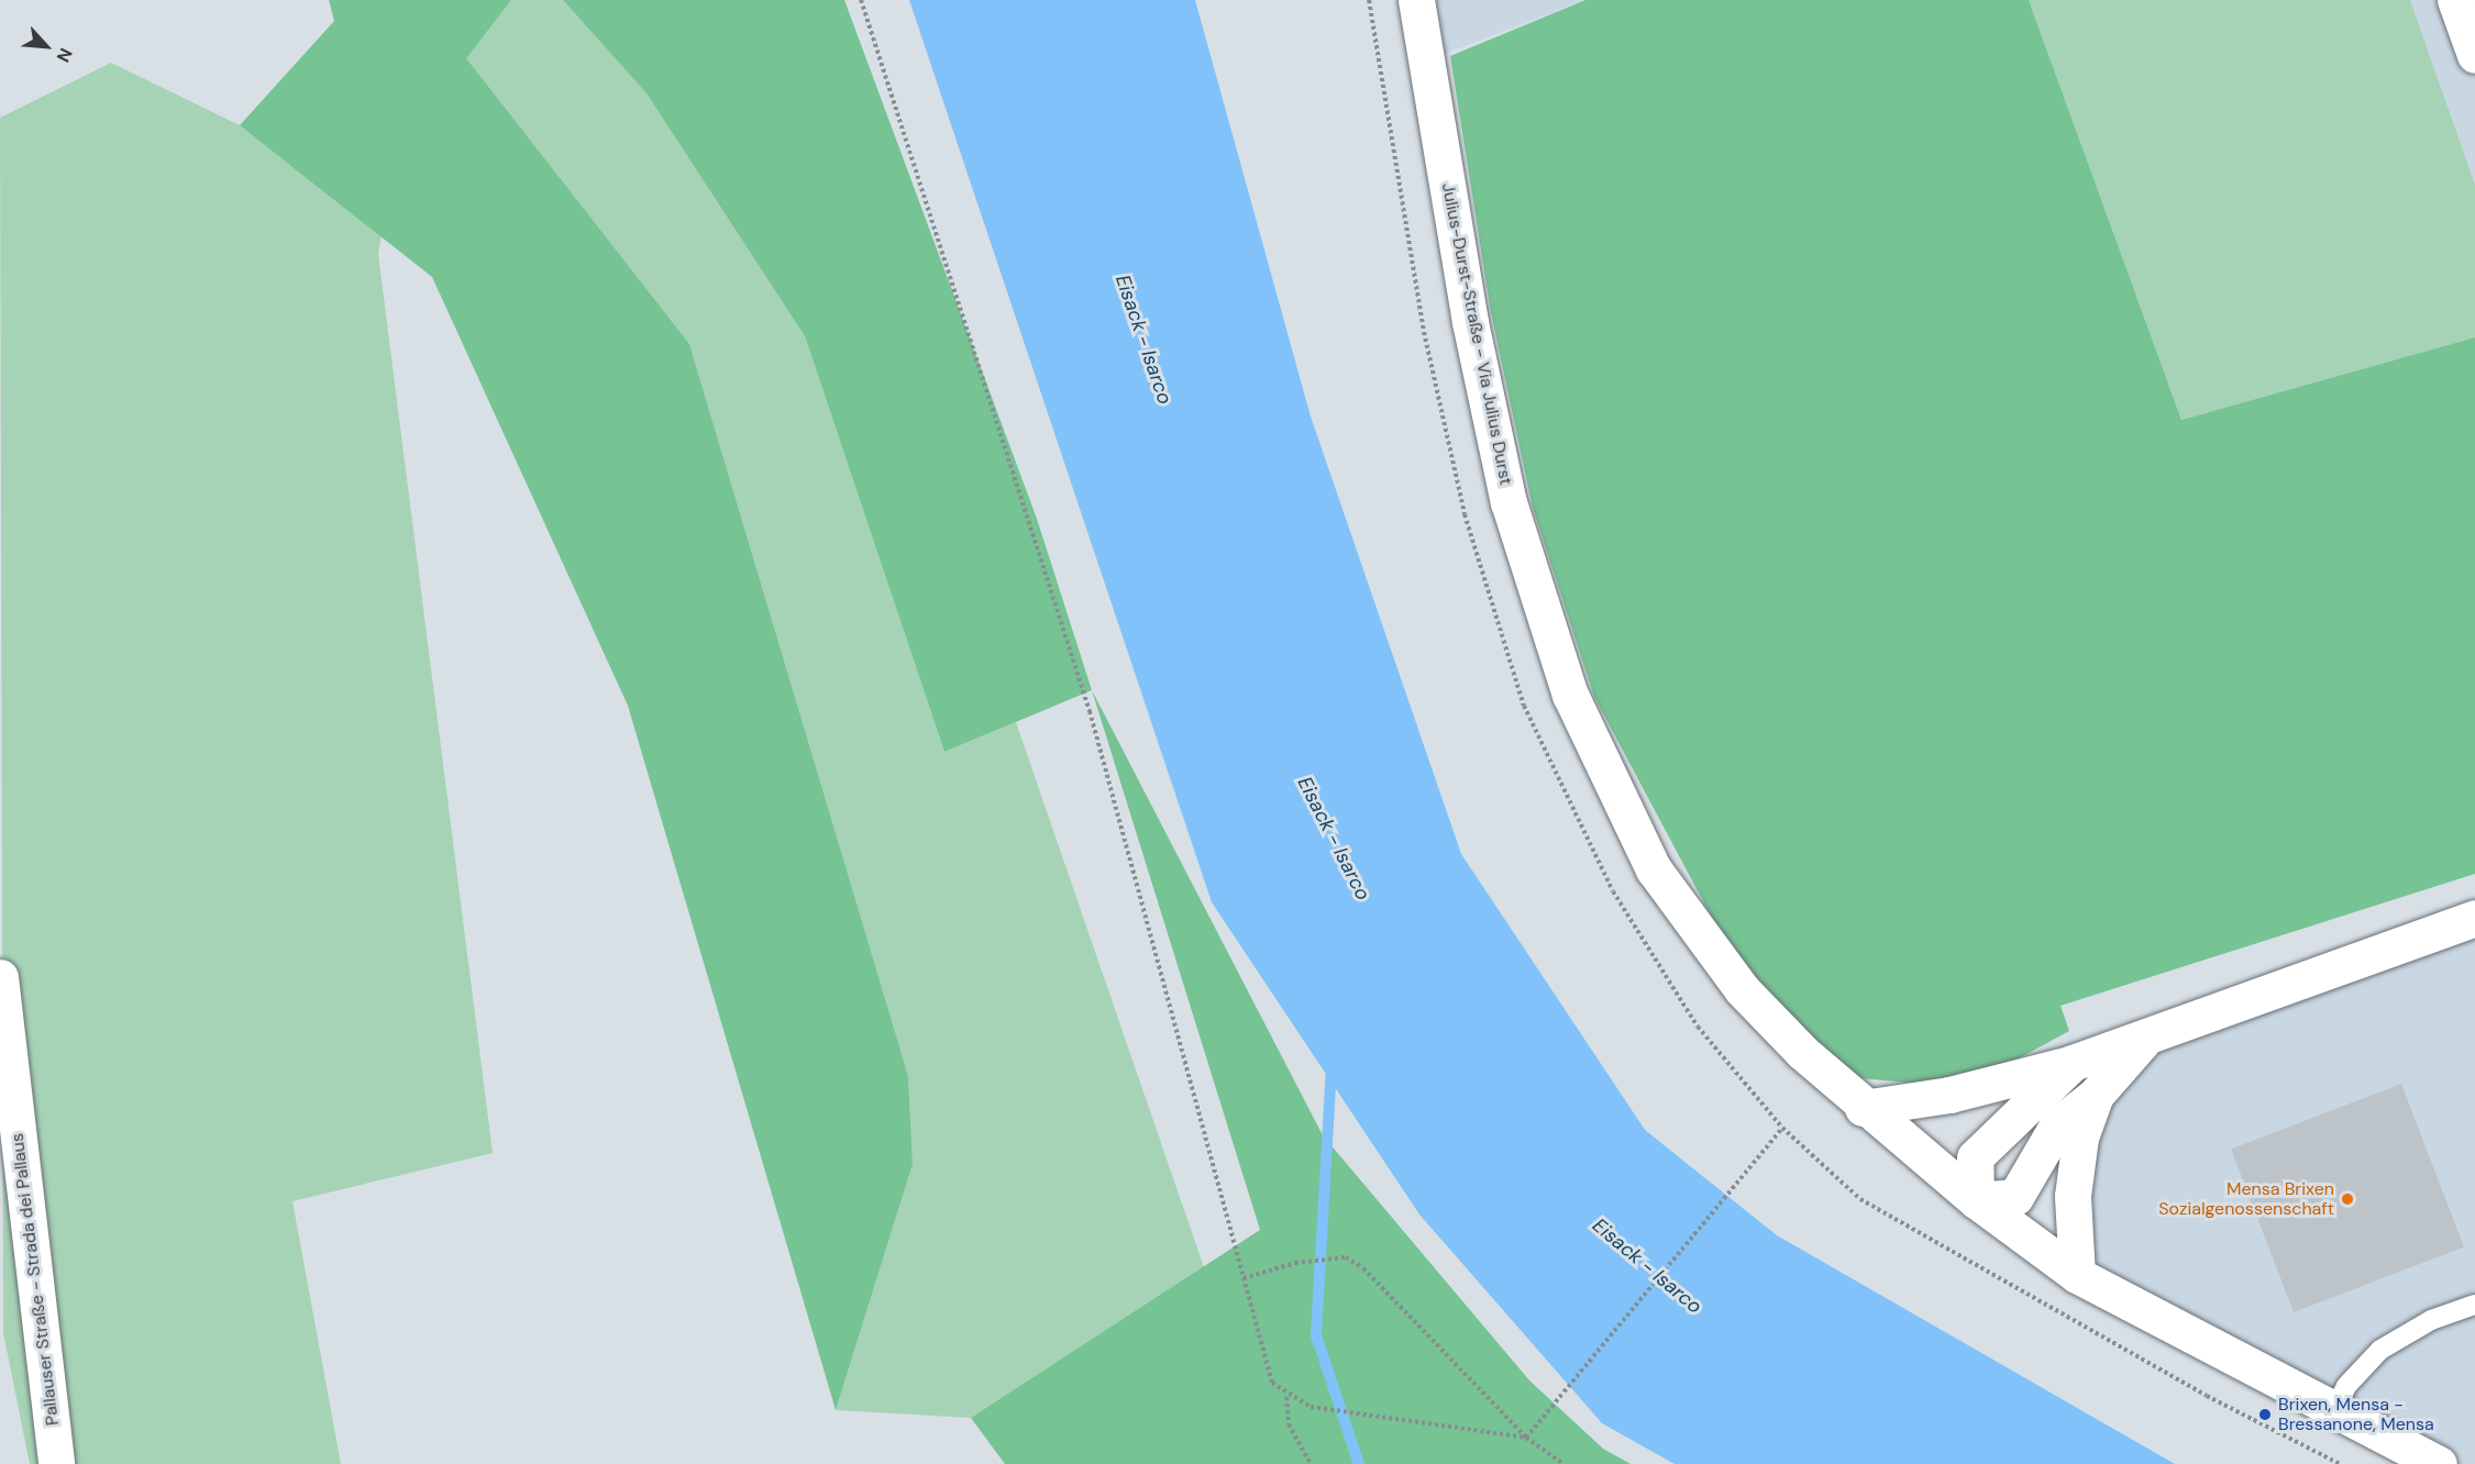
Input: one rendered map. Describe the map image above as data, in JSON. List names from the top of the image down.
{
  "streets": {
    "street": ["Julius-Durst-Straße - Via Julius Durst", "Pallauser Straße - Strada dei Pallaus"]
  },
  "water": ["Eisack - Isarco"],
  "places": ["Mensa Brixen Sozialgenossenschaft", "Brixen, Mensa - Bressanone, Mensa"],
  "north": "bottom right"
}
